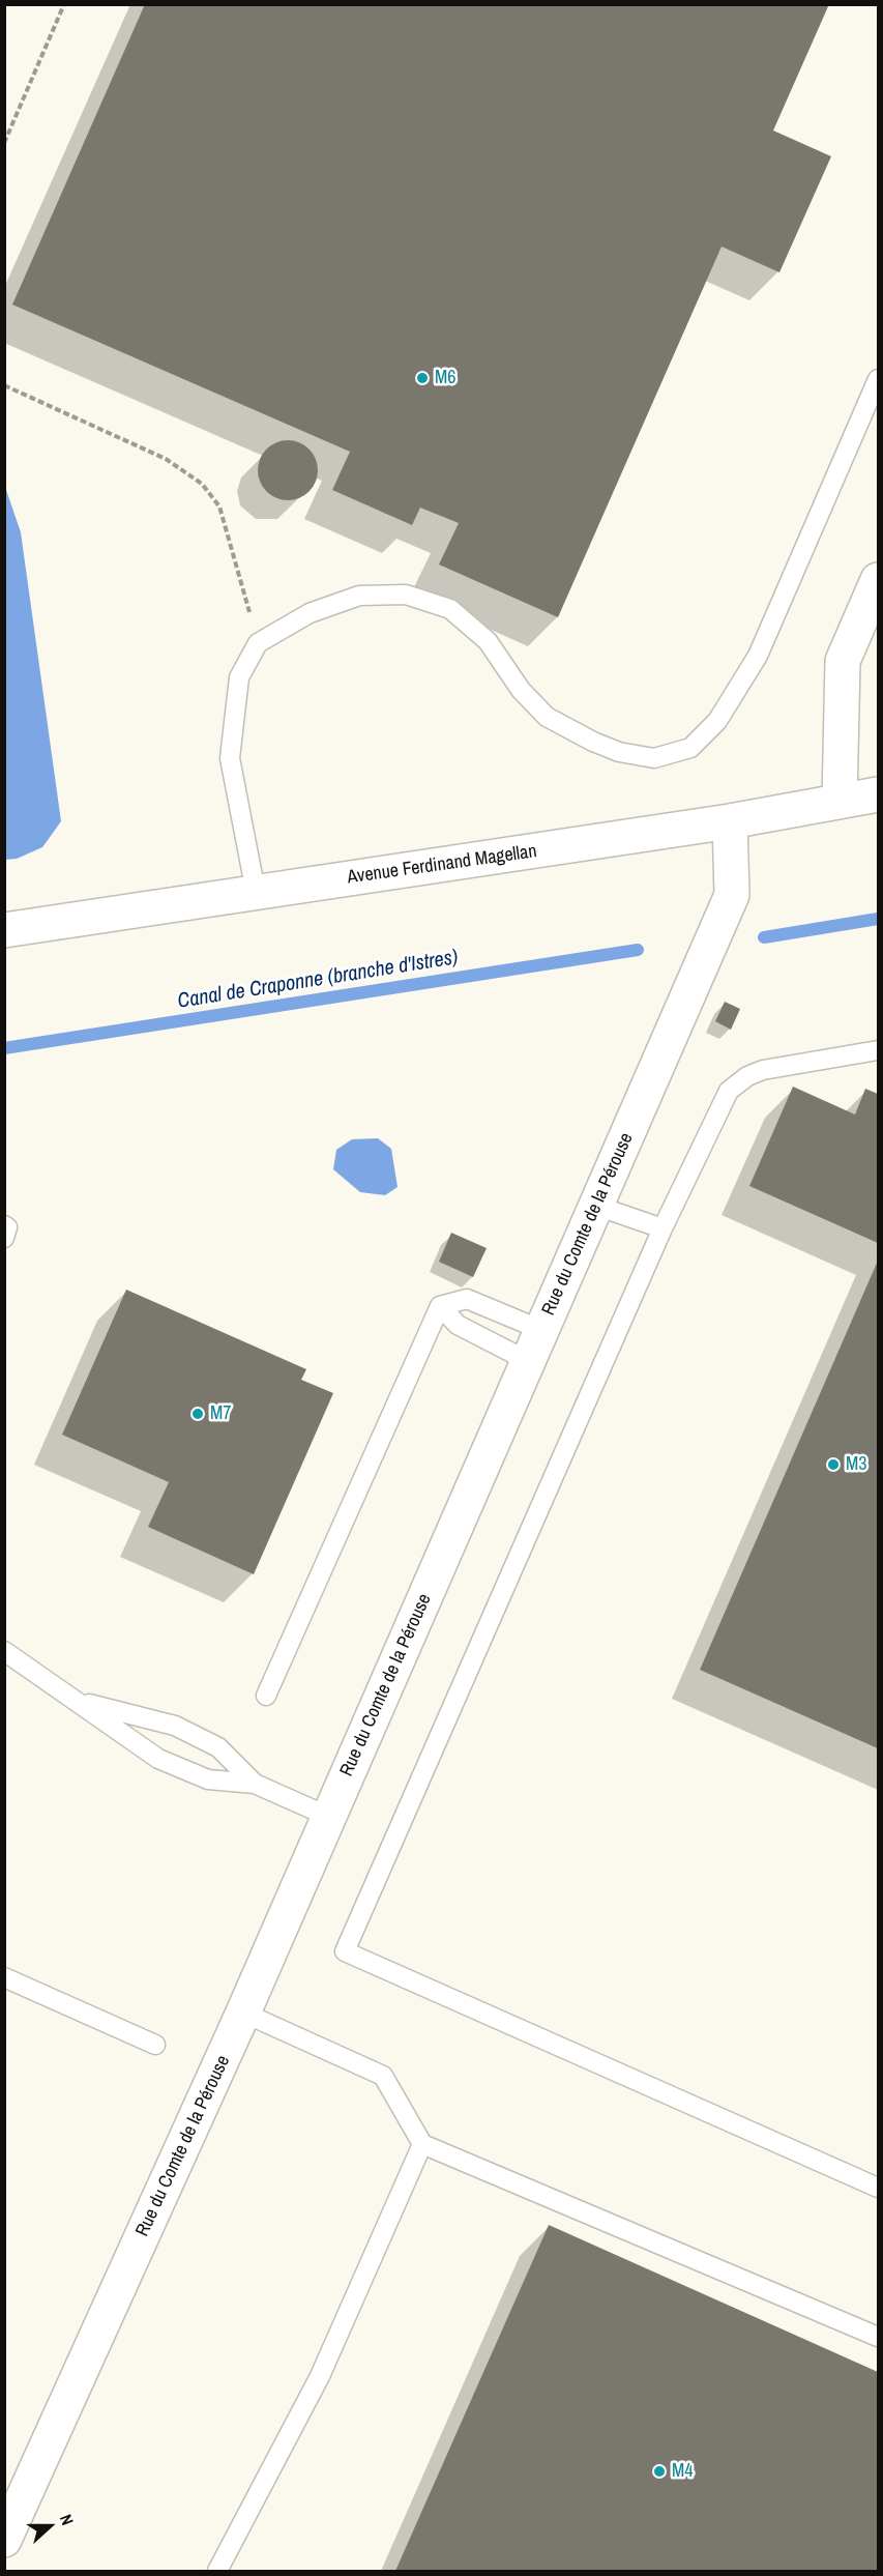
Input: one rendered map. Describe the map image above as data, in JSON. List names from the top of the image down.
{
  "streets": {
    "street": ["Avenue Ferdinand Magellan", "Rue du Comte de la Pérouse"]
  },
  "crossings": [
    ["Avenue Ferdinand Magellan", "Rue du Comte de la Pérouse"]
  ],
  "water": ["Canal de Craponne (branche d'Istres)"],
  "places": [
    "M6",
    "M7",
    "M3",
    "M4"
  ],
  "north": "right"
}
